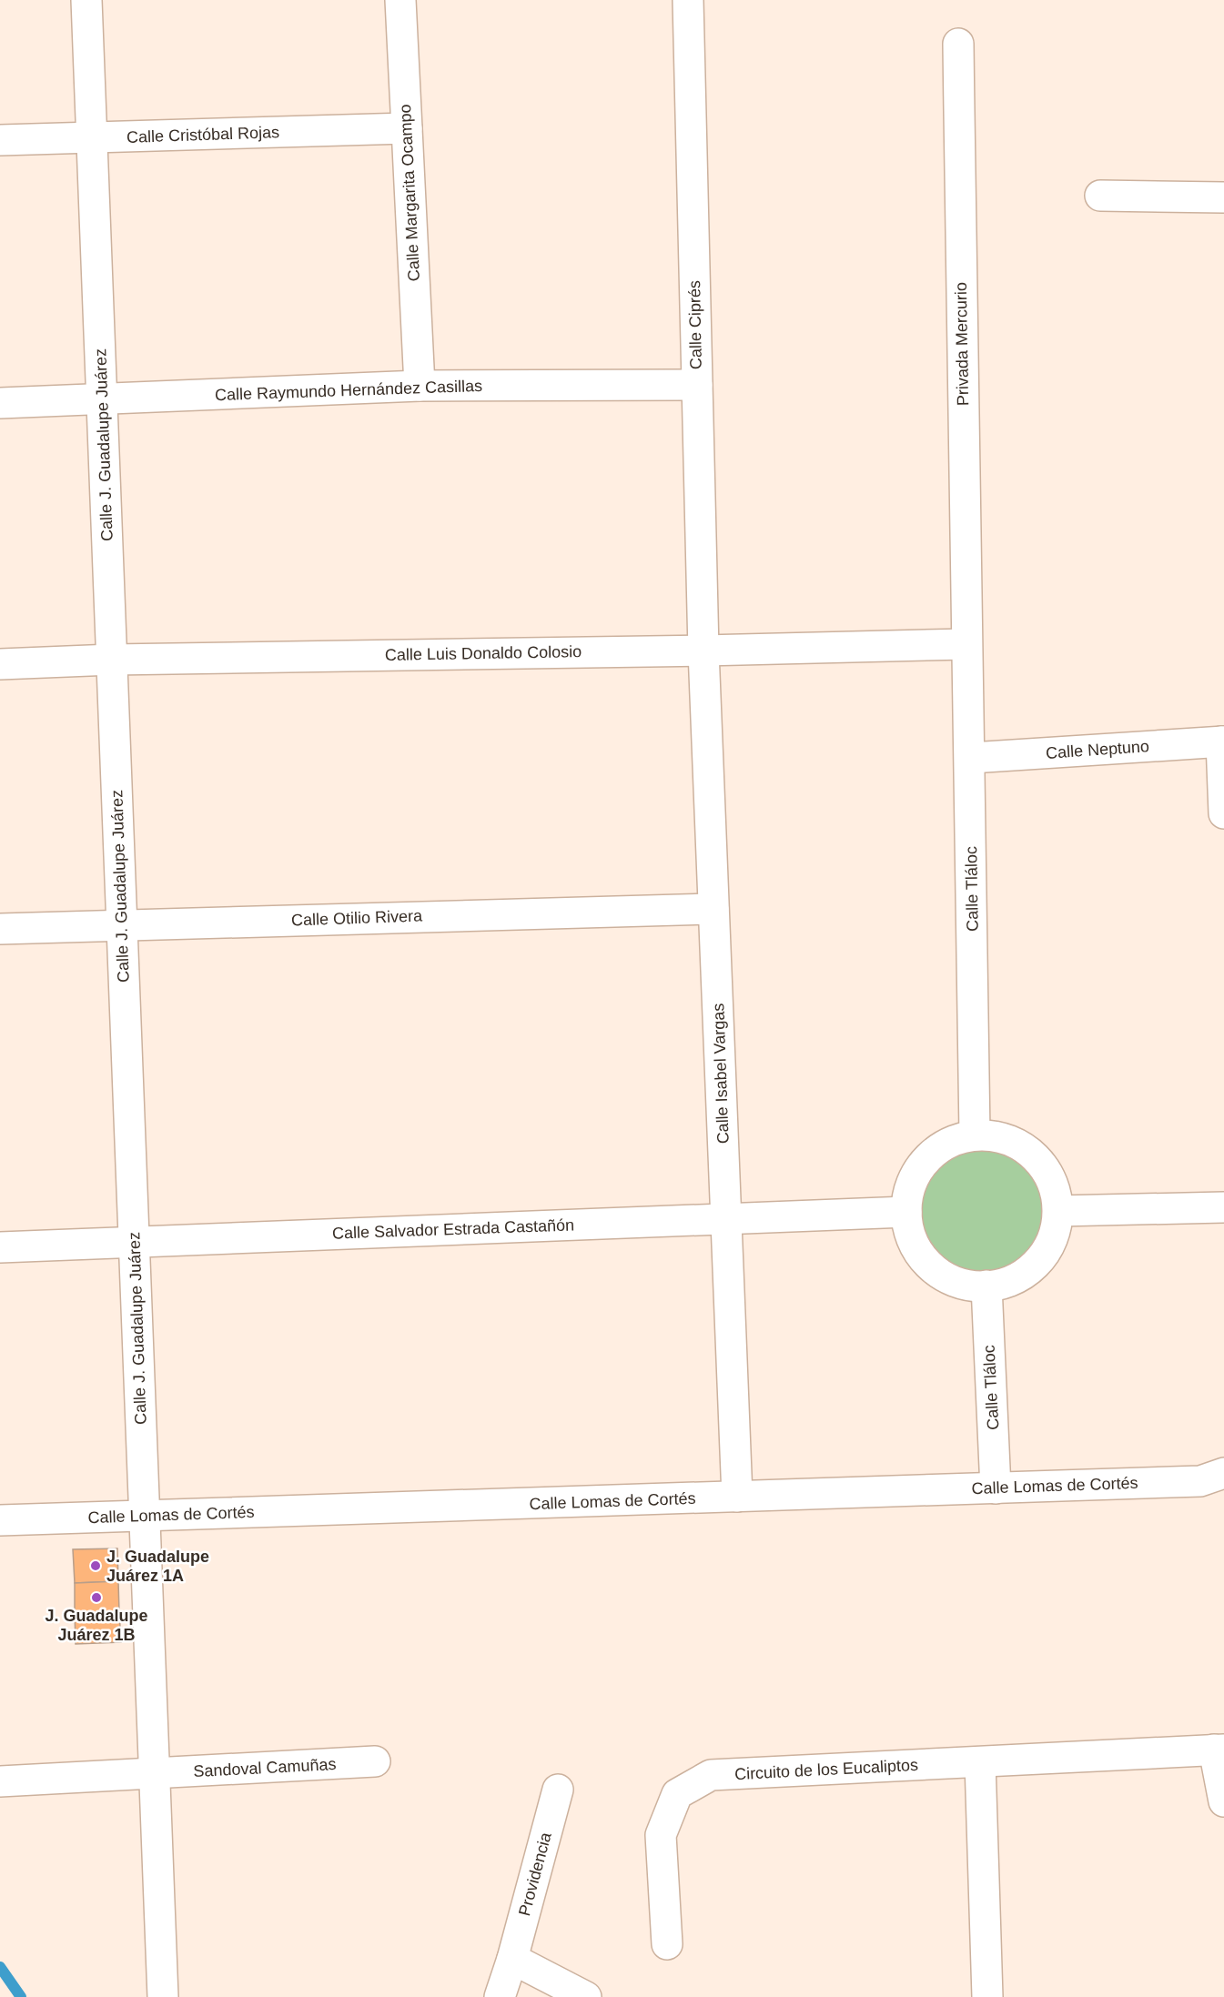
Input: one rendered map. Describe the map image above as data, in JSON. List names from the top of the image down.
{
  "streets": {
    "street": [
      "Calle Cristóbal Rojas",
      "Calle Margarita Ocampo",
      "Calle Ciprés",
      "Privada Mercurio",
      "Calle Raymundo Hernández Casillas",
      "Calle J. Guadalupe Juárez",
      "Calle Luis Donaldo Colosio",
      "Calle Neptuno",
      "Calle Tláloc",
      "Calle Otilio Rivera",
      "Calle Isabel Vargas",
      "Calle Salvador Estrada Castañón",
      "Calle Lomas de Cortés",
      "Sandoval Camuñas",
      "Circuito de los Eucaliptos",
      "Providencia"
    ]
  },
  "crossings": [
    ["Calle Cristóbal Rojas", "Calle Margarita Ocampo"],
    ["Calle Cristóbal Rojas", "Calle J. Guadalupe Juárez"],
    ["Calle Margarita Ocampo", "Calle Raymundo Hernández Casillas"],
    ["Calle Ciprés", "Calle Raymundo Hernández Casillas"],
    ["Calle Ciprés", "Calle Luis Donaldo Colosio"],
    ["Calle Ciprés", "Calle Isabel Vargas"],
    ["Privada Mercurio", "Calle Luis Donaldo Colosio"],
    ["Privada Mercurio", "Calle Tláloc"],
    ["Calle Raymundo Hernández Casillas", "Calle J. Guadalupe Juárez"],
    ["Calle J. Guadalupe Juárez", "Calle Luis Donaldo Colosio"],
    ["Calle J. Guadalupe Juárez", "Calle Otilio Rivera"],
    ["Calle J. Guadalupe Juárez", "Calle Salvador Estrada Castañón"],
    ["Calle J. Guadalupe Juárez", "Calle Lomas de Cortés"],
    ["Calle J. Guadalupe Juárez", "Sandoval Camuñas"],
    ["Calle Luis Donaldo Colosio", "Calle Tláloc"],
    ["Calle Luis Donaldo Colosio", "Calle Isabel Vargas"],
    ["Calle Neptuno", "Calle Tláloc"],
    ["Calle Tláloc", "Calle Salvador Estrada Castañón"],
    ["Calle Tláloc", "Calle Lomas de Cortés"],
    ["Calle Otilio Rivera", "Calle Isabel Vargas"],
    ["Calle Isabel Vargas", "Calle Salvador Estrada Castañón"],
    ["Calle Isabel Vargas", "Calle Lomas de Cortés"]
  ],
  "places": ["J. Guadalupe Juárez 1A", "J. Guadalupe Juárez 1B"]
}
